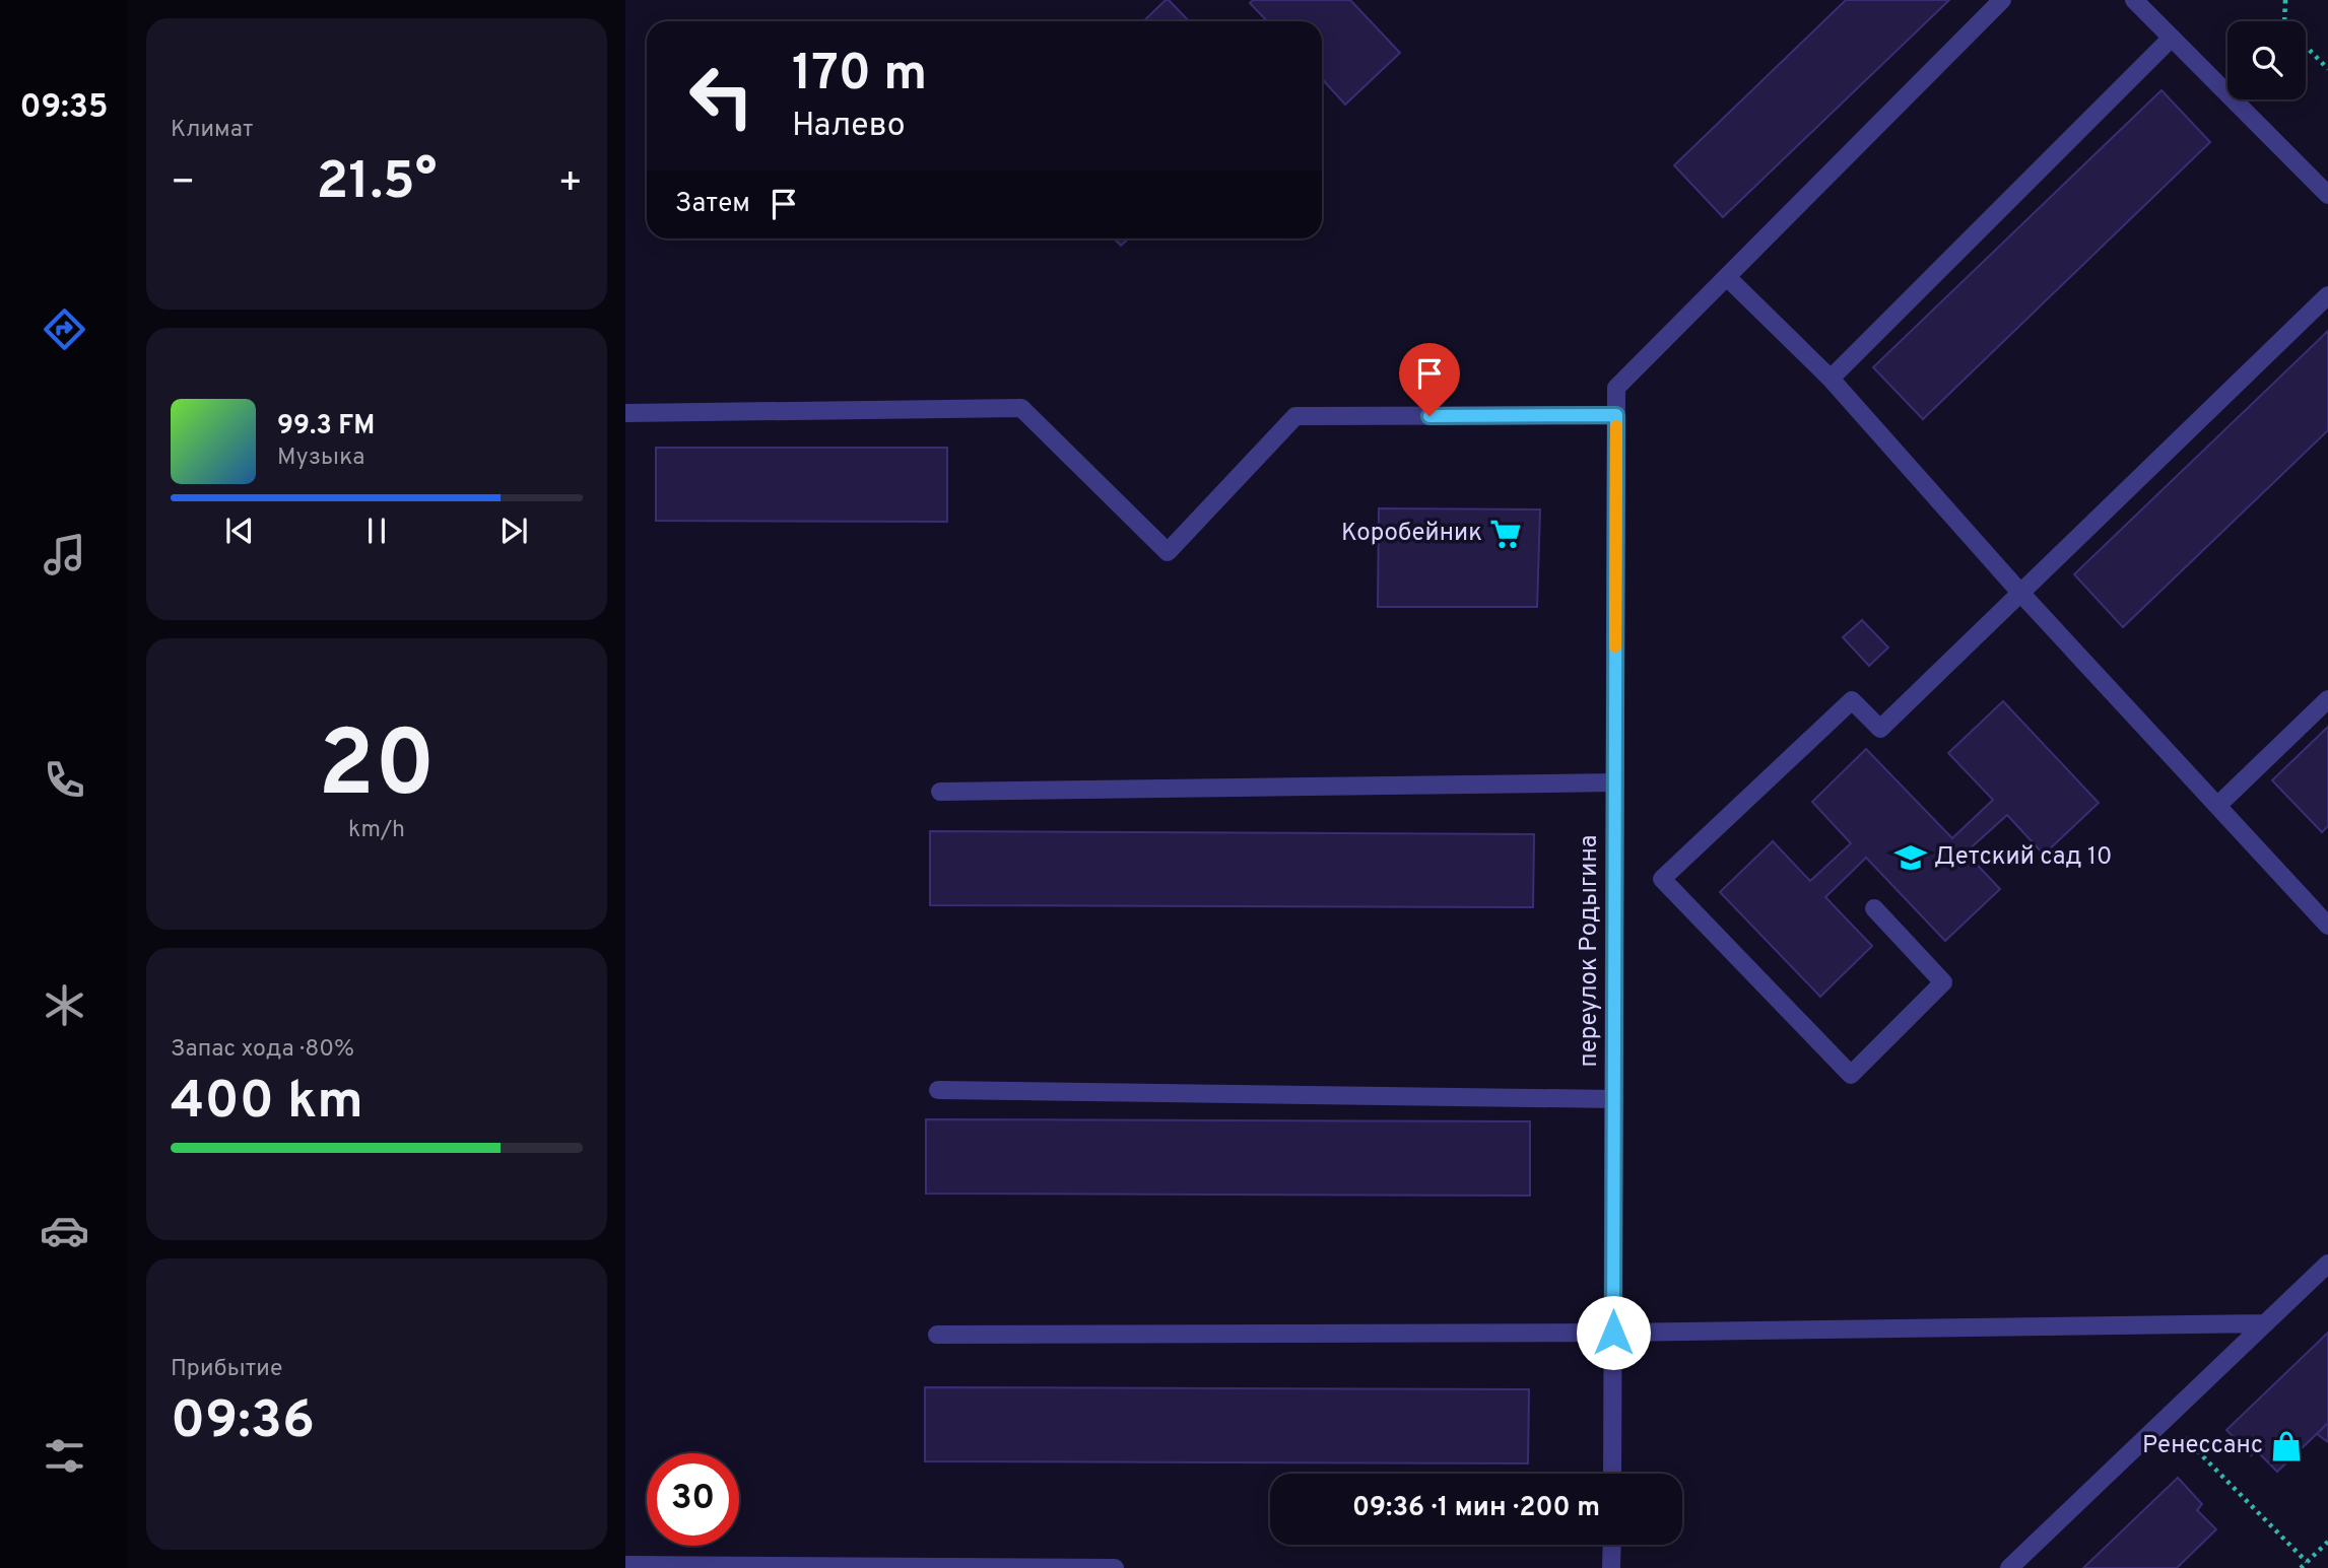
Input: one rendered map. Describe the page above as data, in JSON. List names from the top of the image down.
{
  "streets": {
    "street": ["переулок Родыгина"]
  },
  "places": {
    "supermarket": ["Коробейник"],
    "school or university": ["Детский сад 10"],
    "shop": ["Ренессанс"]
  },
  "page": {
    "tabs": "09:35",
    "tile": [
      "Климат",
      ["20", "km/h"],
      ["Запас хода · 80%", "400 km"],
      ["Прибытие", "09:36"]
    ],
    "turn": ["170 m", "Налево"],
    "heat": ["−", "21.5°", "+"],
    "then": "Затем",
    "song": ["99.3 FM", "Музыка"],
    "limit": "30",
    "trip": "09:36 · 1 мин · 200 m"
  }
}
